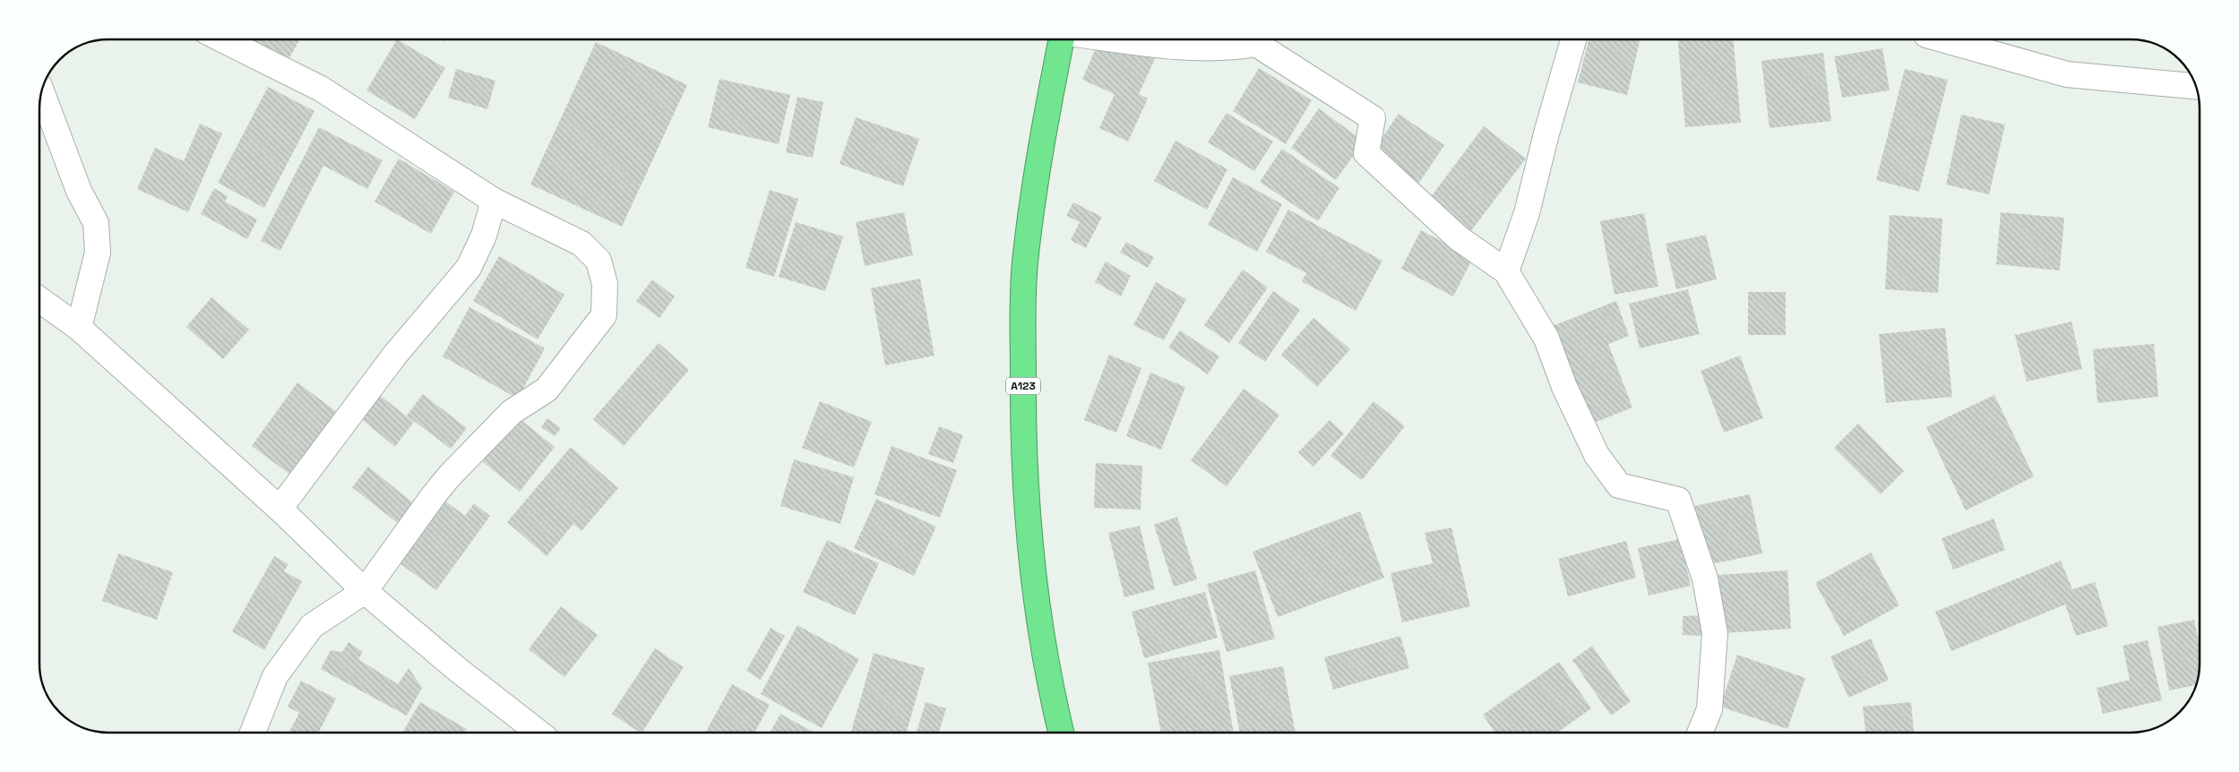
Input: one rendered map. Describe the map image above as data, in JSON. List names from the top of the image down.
{
  "streets": {
    "highway": ["A123"]
  }
}
